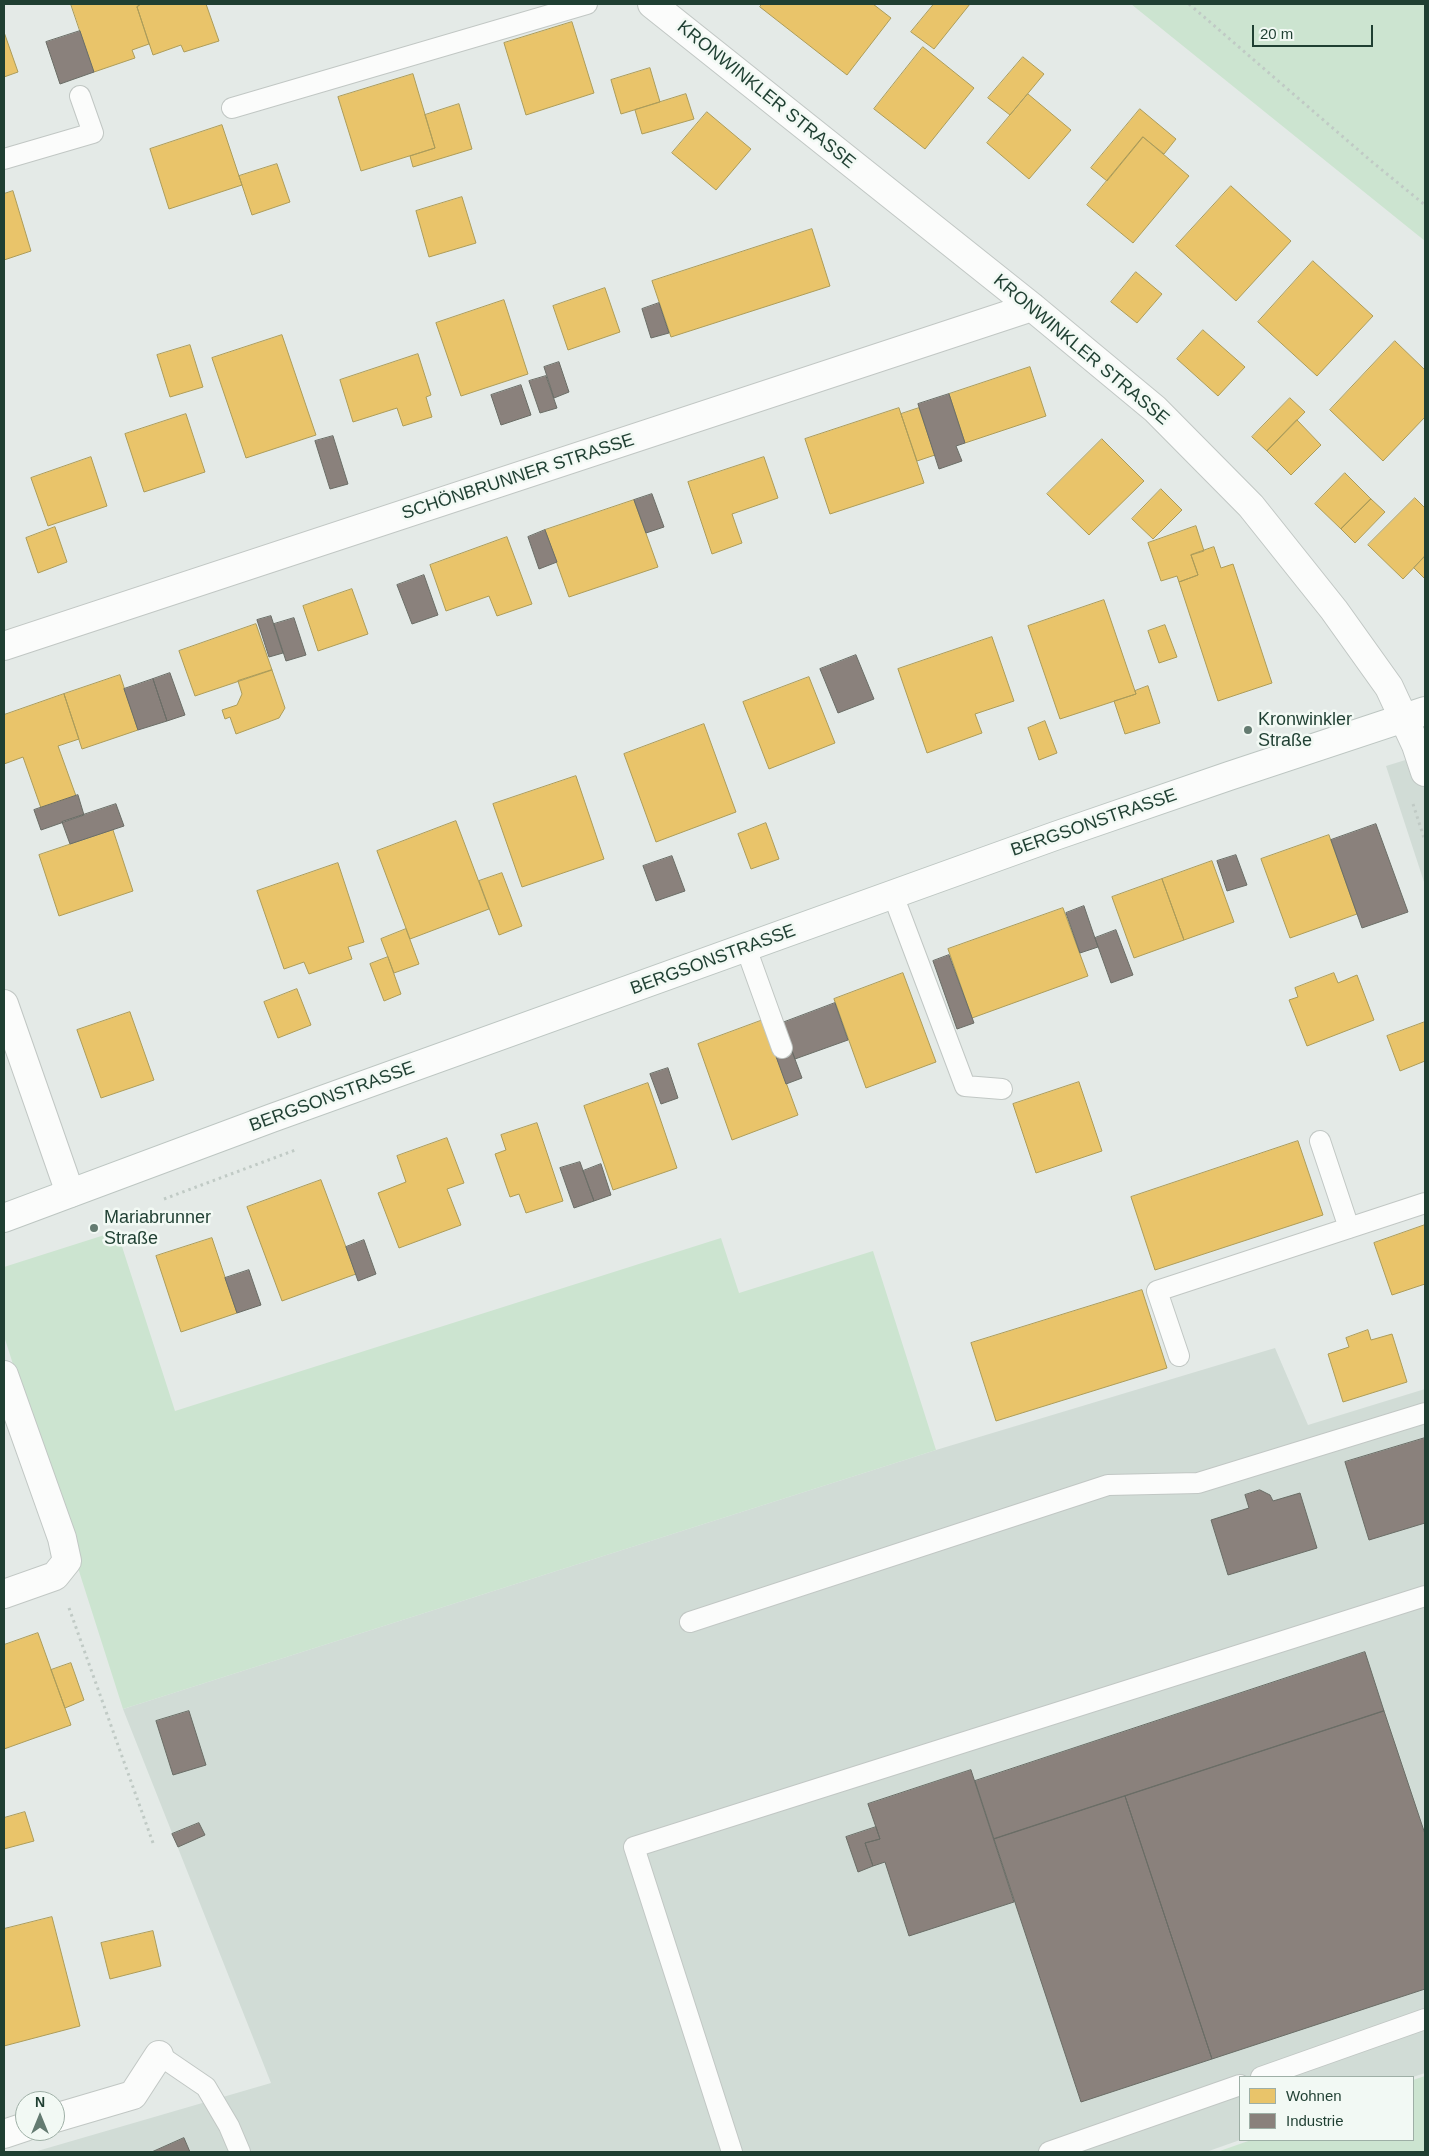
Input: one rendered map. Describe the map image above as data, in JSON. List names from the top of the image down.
{
  "streets": {
    "street": ["KRONWINKLER STRASSE", "SCHÖNBRUNNER STRASSE", "BERGSONSTRASSE"]
  },
  "crossings": [
    ["KRONWINKLER STRASSE", "SCHÖNBRUNNER STRASSE"],
    ["KRONWINKLER STRASSE", "BERGSONSTRASSE"]
  ],
  "places": ["Kronwinkler Straße", "Mariabrunner Straße"],
  "legend": ["Wohnen", "Industrie"],
  "scale_bar": "20 m",
  "north": "top"
}
